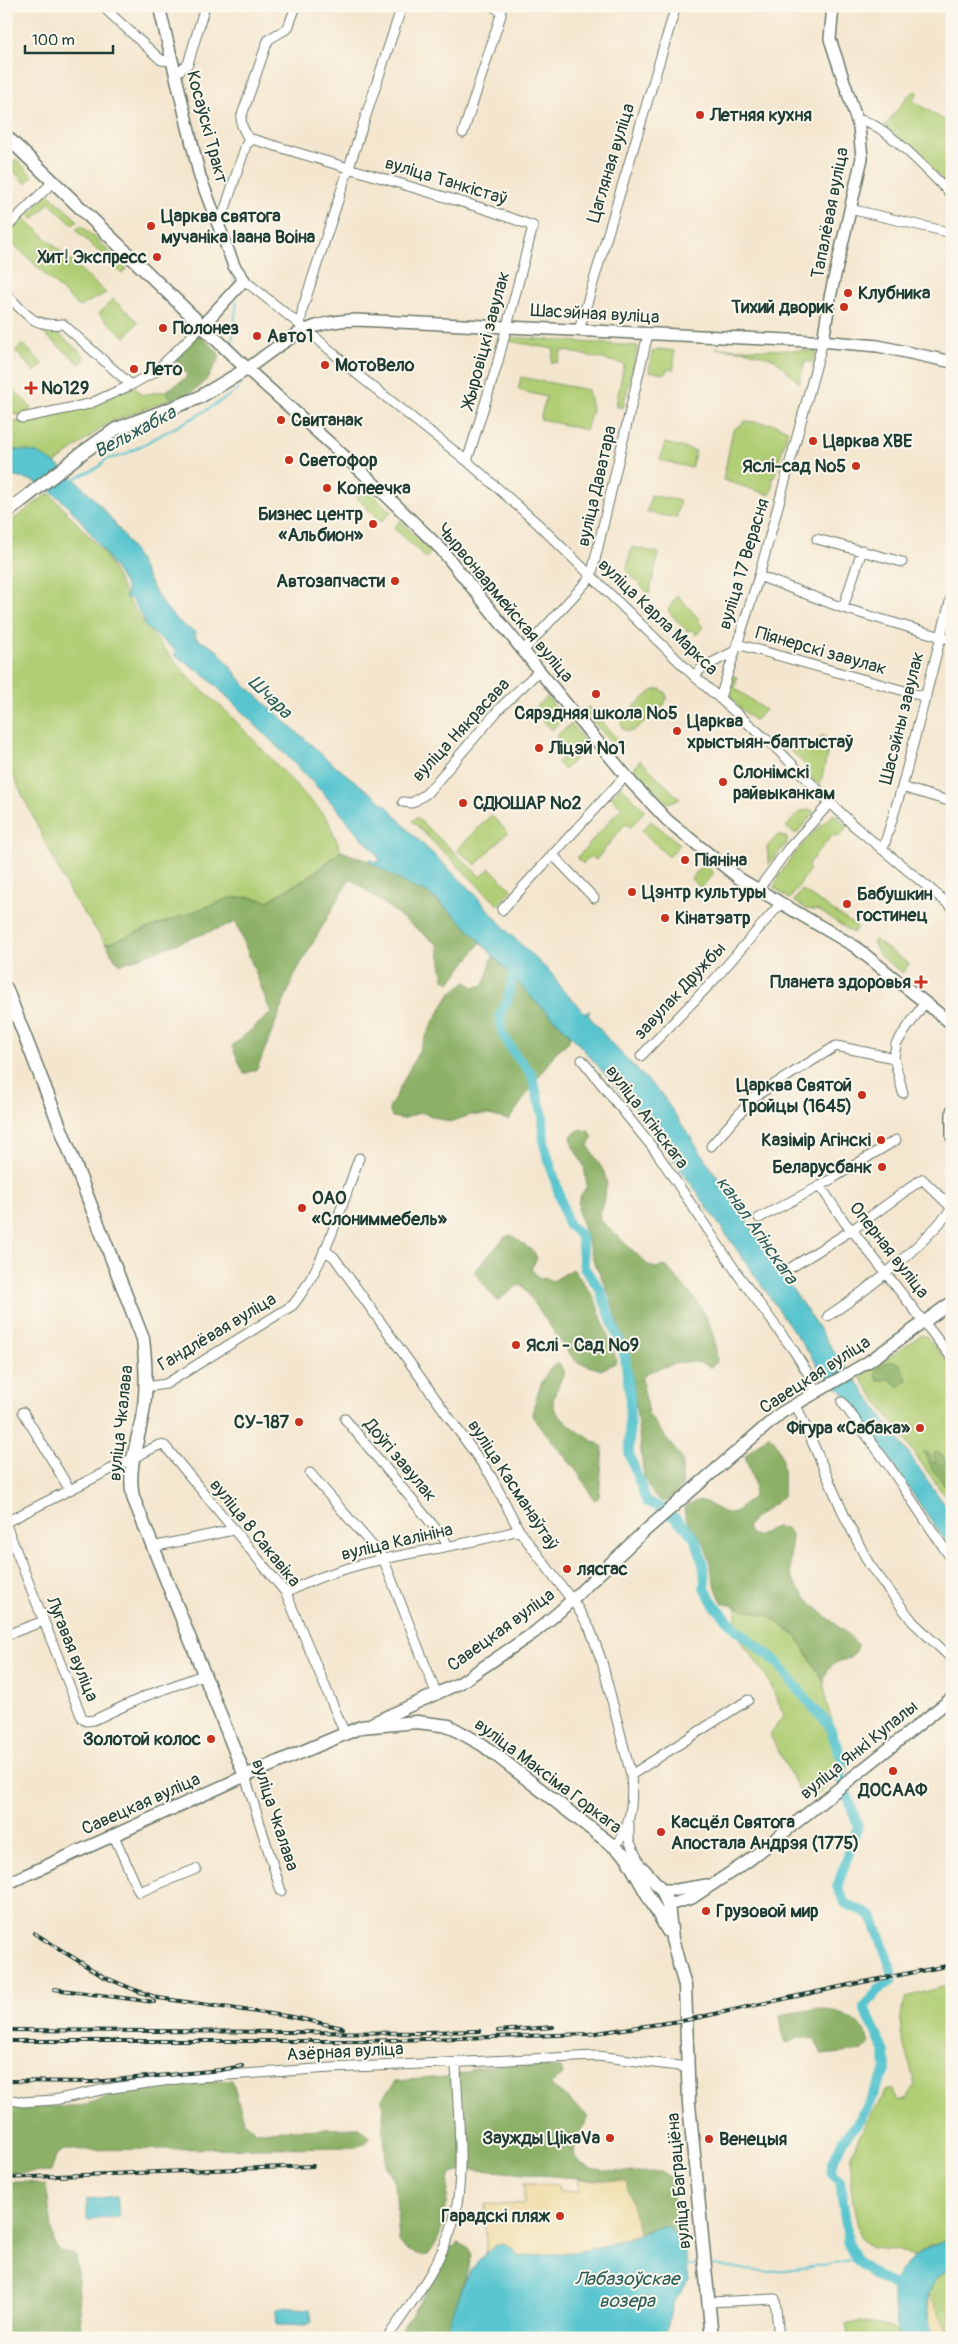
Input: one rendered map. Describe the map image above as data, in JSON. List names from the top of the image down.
{
  "streets": {
    "highway": [
      "Чырвонаармейская вуліца",
      "Савецкая вуліца",
      "вуліца Чкалава",
      "вуліца Максіма Горкага",
      "вуліца Баграціёна"
    ],
    "main road": [
      "Косаўскі Тракт",
      "Тапалёвая вуліца",
      "Шасэйная вуліца",
      "вуліца Янкі Купалы"
    ],
    "street": [
      "Цагляная вуліца",
      "вуліца Танкістаў",
      "Жыровіцкі завулак",
      "вуліца Даватара",
      "вуліца 17 Верасня",
      "вуліца Карла Маркса",
      "Піянерскі завулак",
      "Шасэйны завулак",
      "вуліца Някрасава",
      "завулак Дружбы",
      "вуліца Агінскага",
      "Оперная вуліца",
      "Гандлёвая вуліца",
      "Доўгі завулак",
      "вуліца Касманаўтаў",
      "вуліца 8 Сакавіка",
      "вуліца Калініна",
      "Лугавая вуліца",
      "Азёрная вуліца"
    ]
  },
  "crossings": [
    ["Косаўскі Тракт", "Шасэйная вуліца"],
    ["Косаўскі Тракт", "вуліца Карла Маркса"],
    ["Цагляная вуліца", "Шасэйная вуліца"],
    ["вуліца Танкістаў", "Жыровіцкі завулак"],
    ["Тапалёвая вуліца", "Шасэйная вуліца"],
    ["Тапалёвая вуліца", "вуліца 17 Верасня"],
    ["Шасэйная вуліца", "Жыровіцкі завулак"],
    ["Шасэйная вуліца", "вуліца Даватара"],
    ["Шасэйная вуліца", "вуліца 17 Верасня"],
    ["Шасэйная вуліца", "Чырвонаармейская вуліца"],
    ["Шасэйная вуліца", "вуліца Карла Маркса"],
    ["Жыровіцкі завулак", "вуліца Карла Маркса"],
    ["вуліца Даватара", "Чырвонаармейская вуліца"],
    ["вуліца Даватара", "вуліца Карла Маркса"],
    ["вуліца 17 Верасня", "вуліца Карла Маркса"],
    ["вуліца 17 Верасня", "Піянерскі завулак"],
    ["Чырвонаармейская вуліца", "вуліца Някрасава"],
    ["Чырвонаармейская вуліца", "завулак Дружбы"],
    ["вуліца Карла Маркса", "Шасэйны завулак"],
    ["Піянерскі завулак", "Шасэйны завулак"],
    ["вуліца Агінскага", "Савецкая вуліца"],
    ["Оперная вуліца", "Савецкая вуліца"],
    ["Гандлёвая вуліца", "вуліца Чкалава"],
    ["Гандлёвая вуліца", "вуліца Касманаўтаў"],
    ["Савецкая вуліца", "вуліца Чкалава"],
    ["Савецкая вуліца", "вуліца Касманаўтаў"],
    ["Савецкая вуліца", "вуліца 8 Сакавіка"],
    ["Савецкая вуліца", "вуліца Максіма Горкага"],
    ["вуліца Чкалава", "вуліца 8 Сакавіка"],
    ["вуліца Чкалава", "Лугавая вуліца"],
    ["Доўгі завулак", "вуліца Калініна"],
    ["вуліца Касманаўтаў", "вуліца Калініна"],
    ["вуліца Касманаўтаў", "вуліца Максіма Горкага"],
    ["вуліца 8 Сакавіка", "вуліца Калініна"],
    ["вуліца Янкі Купалы", "вуліца Максіма Горкага"],
    ["вуліца Максіма Горкага", "вуліца Баграціёна"],
    ["Азёрная вуліца", "вуліца Баграціёна"]
  ],
  "water": [
    "Вельжабка",
    "Шчара",
    "канал Агінскага",
    "Лабазоўскае возера"
  ],
  "places": {
    "other": [
      "Летняя кухня",
      "Царква святога мучаніка Іаана Воіна",
      "Хит! Экспресс",
      "Клубника",
      "Тихий дворик",
      "Полонез",
      "Авто1",
      "МотоВело",
      "Лето",
      "Свитанак",
      "Царква ХВЕ",
      "Светофор",
      "Яслі-сад №5",
      "Копеечка",
      "Бизнес центр «Альбион»",
      "Автозапчасти",
      "Сярэдняя школа №5",
      "Царква хрыстыян-баптыстаў",
      "Ліцэй №1",
      "Слонімскі райвыканкам",
      "СДЮШАР №2",
      "Піяніна",
      "Цэнтр культуры",
      "Бабушкин гостинец",
      "Кінатэатр",
      "Царква Святой Тройцы (1645)",
      "Казімір Агінскі",
      "Беларусбанк",
      "ОАО «Слониммебель»",
      "Яслі - Сад №9",
      "СУ-187",
      "Фігура «Сабака»",
      "лясгас",
      "Золотой колос",
      "ДОСААФ",
      "Касцёл Святога Апостала Андрэя (1775)",
      "Грузовой мир",
      "Заужды ЦікаVа",
      "Венецыя",
      "Гарадскі пляж"
    ],
    "health": ["№129", "Планета здоровья"]
  },
  "scale_bar": "100 m"
}
